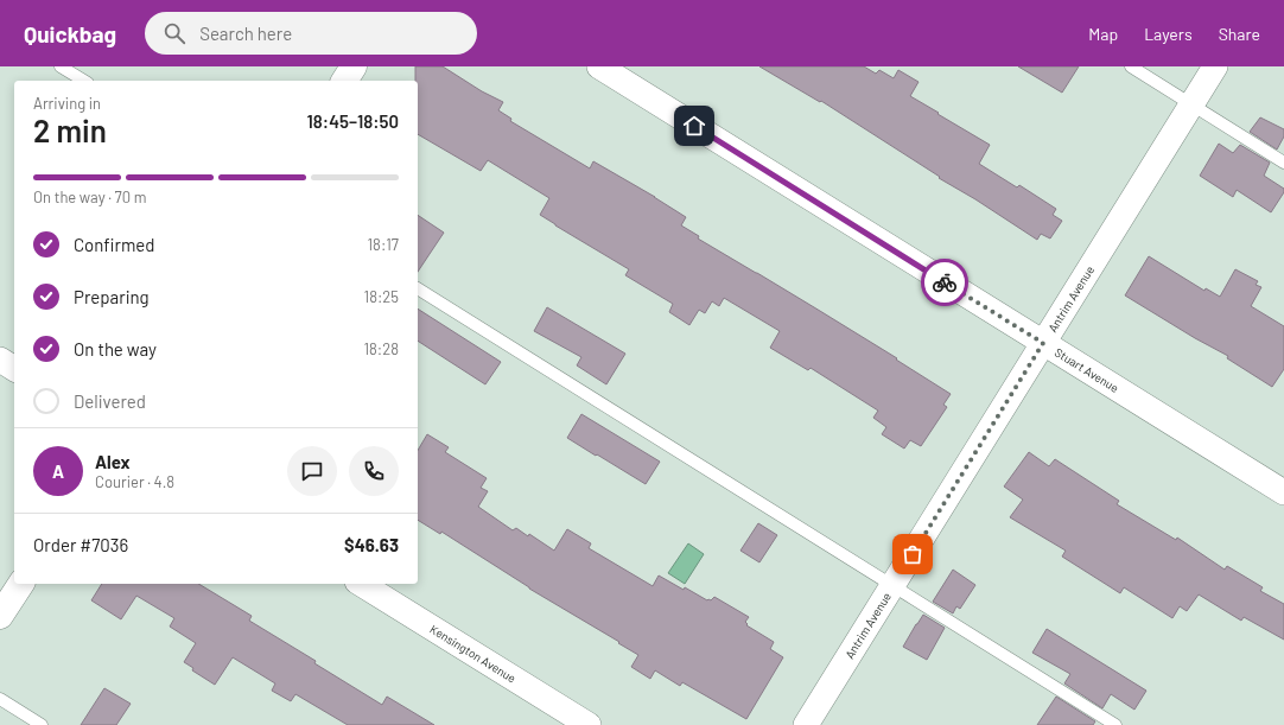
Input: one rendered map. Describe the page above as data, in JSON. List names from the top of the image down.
{
  "streets": {
    "street": ["Antrim Avenue", "Stuart Avenue", "Kensington Avenue"]
  },
  "crossings": [
    ["Antrim Avenue", "Stuart Avenue"]
  ],
  "page": {
    "header": "Quickbag",
    "search": "Search here",
    "nav": ["Map", "Layers", "Share"],
    "heading": ["2 min", "Arriving in", "18:45–18:50"],
    "panel": [
      "Alex",
      "Courier · 4.8",
      "Order #7036",
      "$46.63"
    ],
    "bar": "On the way · 70 m",
    "list": [
      ["Confirmed", "18:17"],
      ["Preparing", "18:25"],
      ["On the way", "18:28"],
      "Delivered"
    ],
    "round": "A"
  }
}
